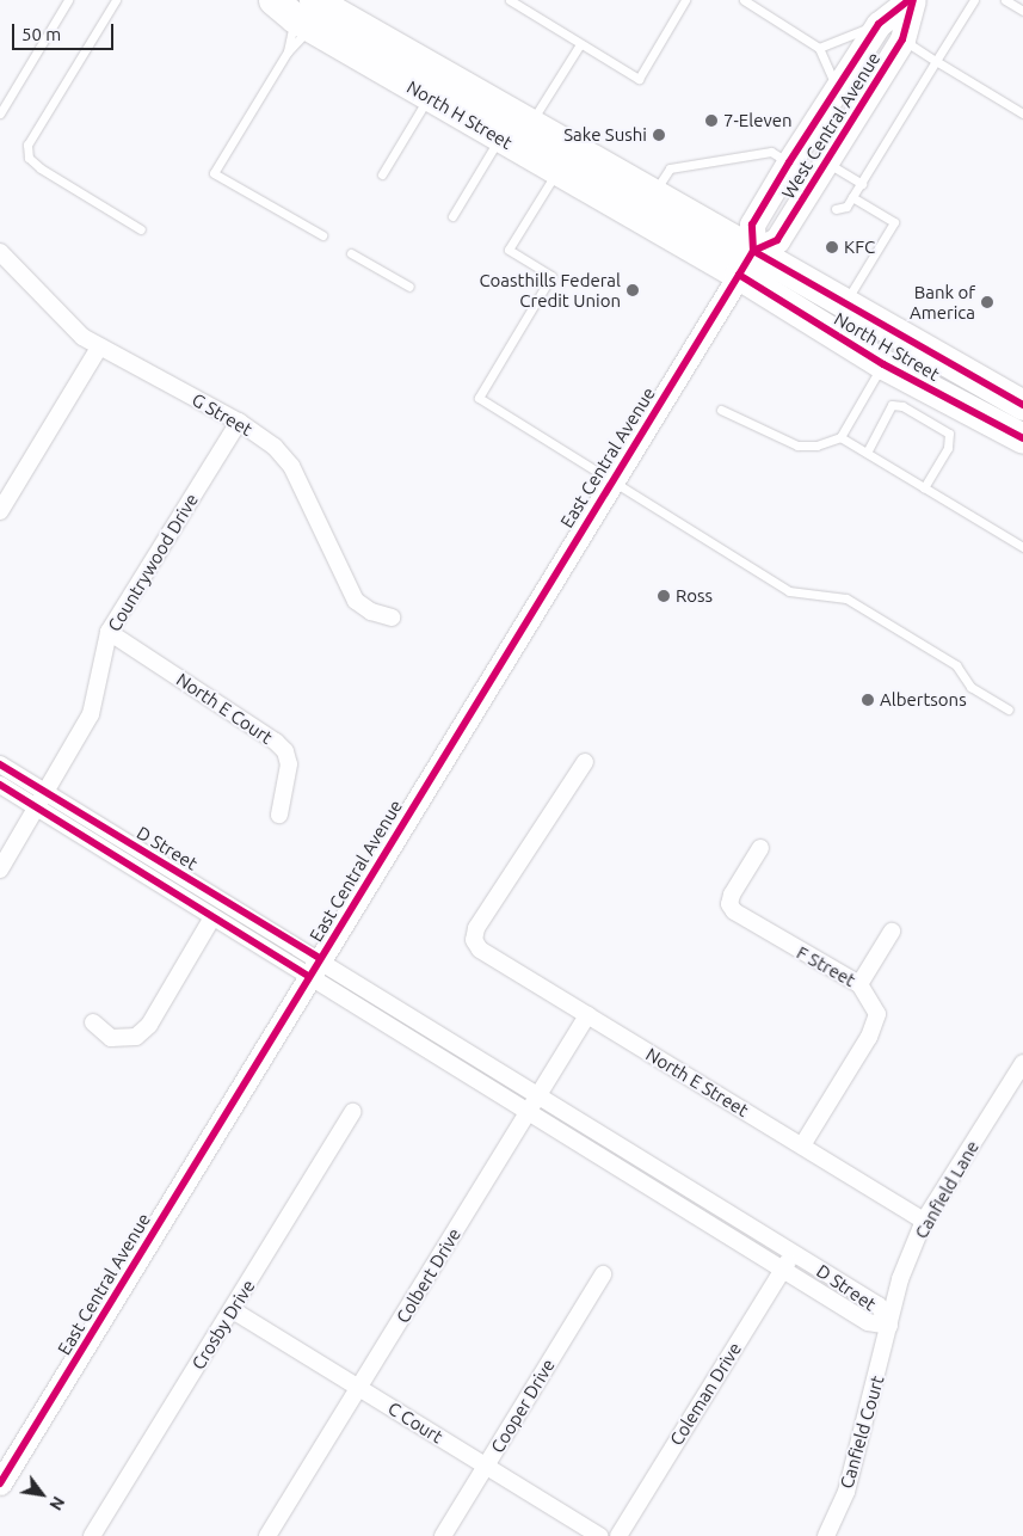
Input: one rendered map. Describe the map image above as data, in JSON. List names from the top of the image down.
{
  "streets": {
    "highway": ["North H Street"],
    "main road": ["West Central Avenue", "East Central Avenue"],
    "street": [
      "G Street",
      "Countrywood Drive",
      "North E Court",
      "D Street",
      "F Street",
      "North E Street",
      "Canfield Lane",
      "Colbert Drive",
      "Crosby Drive",
      "Coleman Drive",
      "Cooper Drive",
      "C Court",
      "Canfield Court"
    ]
  },
  "crossings": [
    ["North H Street", "West Central Avenue"],
    ["North H Street", "East Central Avenue"],
    ["West Central Avenue", "East Central Avenue"],
    ["G Street", "Countrywood Drive"],
    ["East Central Avenue", "D Street"],
    ["Countrywood Drive", "North E Court"],
    ["Countrywood Drive", "D Street"],
    ["D Street", "Canfield Lane"],
    ["D Street", "Colbert Drive"],
    ["D Street", "Coleman Drive"],
    ["D Street", "Canfield Court"],
    ["F Street", "North E Street"],
    ["North E Street", "Canfield Lane"],
    ["North E Street", "Colbert Drive"],
    ["Canfield Lane", "Canfield Court"],
    ["Colbert Drive", "C Court"],
    ["Crosby Drive", "C Court"],
    ["Cooper Drive", "C Court"]
  ],
  "places": [
    "7-Eleven",
    "Sake Sushi",
    "KFC",
    "Coasthills Federal Credit Union",
    "Bank of America",
    "Ross",
    "Albertsons"
  ],
  "scale_bar": "50 m",
  "north": "bottom right"
}
